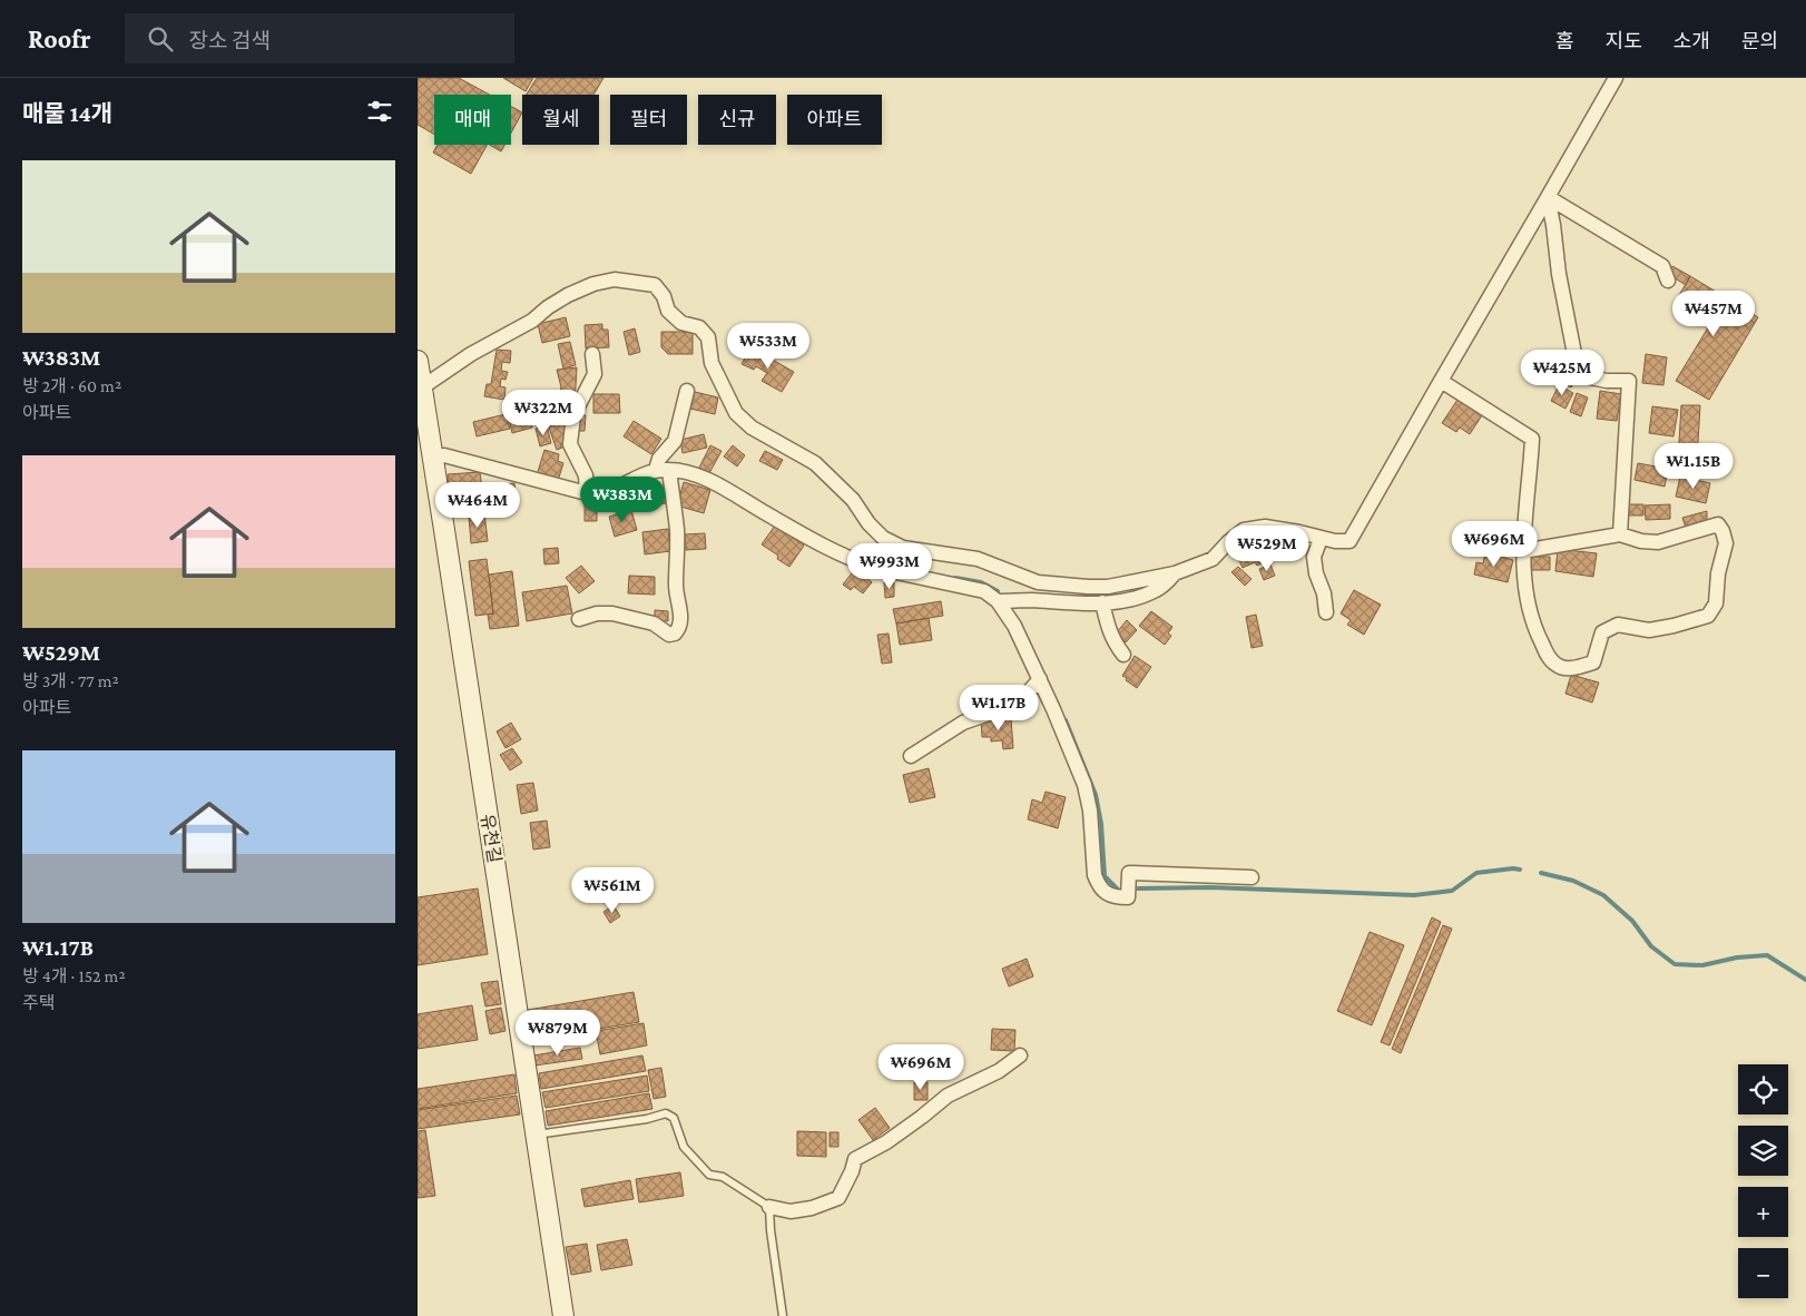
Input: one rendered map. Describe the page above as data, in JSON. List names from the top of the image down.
{
  "streets": {
    "street": ["유천길"]
  },
  "page": {
    "header": "Roofr",
    "search": "장소 검색",
    "nav": [
      "홈",
      "지도",
      "소개",
      "문의"
    ],
    "heading": "매물 14개",
    "chip": [
      "매매",
      "월세",
      "필터",
      "신규",
      "아파트"
    ],
    "list": [
      {
        "name": "₩383M",
        "note": "방 2개 · 60 m² · 아파트"
      },
      {
        "name": "₩529M",
        "note": "방 3개 · 77 m² · 아파트"
      },
      {
        "name": "₩1.17B",
        "note": "방 4개 · 152 m² · 주택"
      }
    ],
    "price": [
      "₩457M",
      "₩533M",
      "₩425M",
      "₩322M",
      "₩1.15B",
      "₩383M",
      "₩464M",
      "₩696M",
      "₩529M",
      "₩993M",
      "₩1.17B",
      "₩561M",
      "₩879M",
      "₩696M"
    ],
    "map_buttons": ["+", "−"]
  }
}
